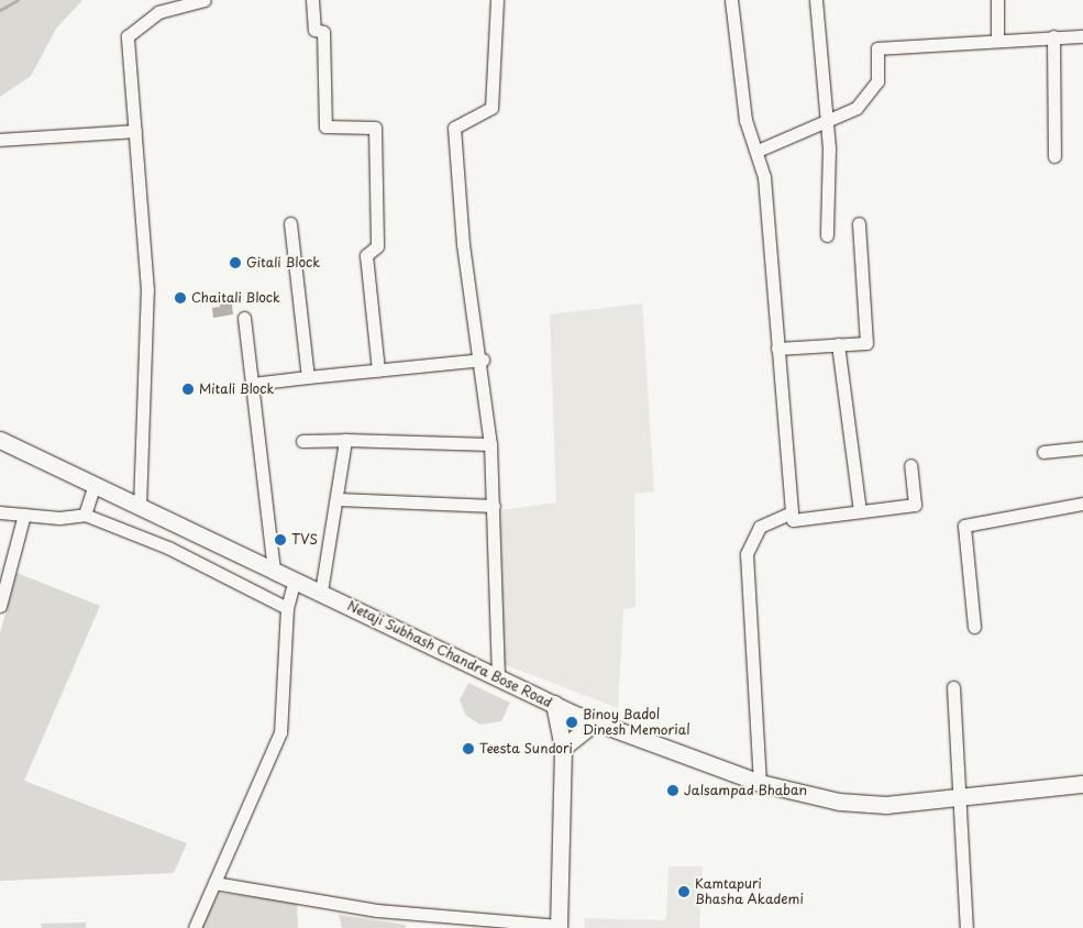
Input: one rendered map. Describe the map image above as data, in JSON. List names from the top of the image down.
{
  "streets": {
    "street": ["Netaji Subhash Chandra Bose Road"]
  },
  "places": [
    "Gitali Block",
    "Chaitali Block",
    "Mitali Block",
    "TVS",
    "Binoy Badol Dinesh Memorial",
    "Teesta Sundori",
    "Jalsampad Bhaban",
    "Kamtapuri Bhasha Akademi"
  ]
}
